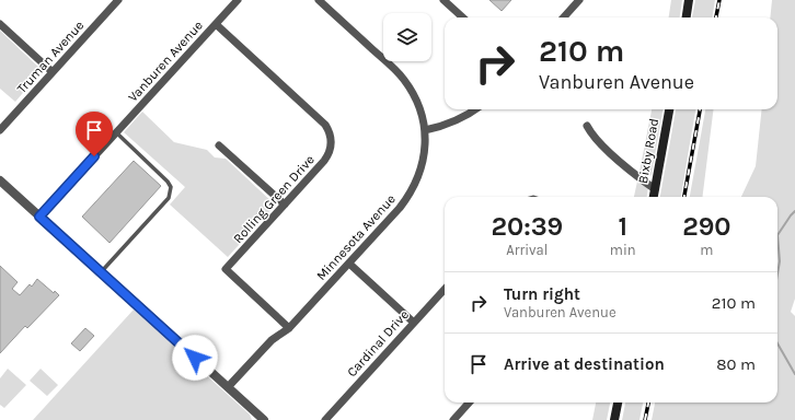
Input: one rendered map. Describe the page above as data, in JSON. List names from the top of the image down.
{
  "streets": {
    "main road": ["Bixby Road"],
    "street": [
      "Truman Avenue",
      "Vanburen Avenue",
      "Rolling Green Drive",
      "Minnesota Avenue",
      "Cardinal Drive"
    ]
  },
  "crossings": [
    ["Vanburen Avenue", "Rolling Green Drive"],
    ["Rolling Green Drive", "Minnesota Avenue"]
  ],
  "page": {
    "turn": ["210 m", "Vanburen Avenue"],
    "eta": [
      "20:39",
      "Arrival",
      "1",
      "min",
      "290",
      "m"
    ],
    "list": [
      {
        "name": "Turn right",
        "note": "Vanburen Avenue",
        "value": "210 m"
      },
      {
        "name": "Arrive at destination",
        "value": "80 m"
      }
    ]
  }
}
